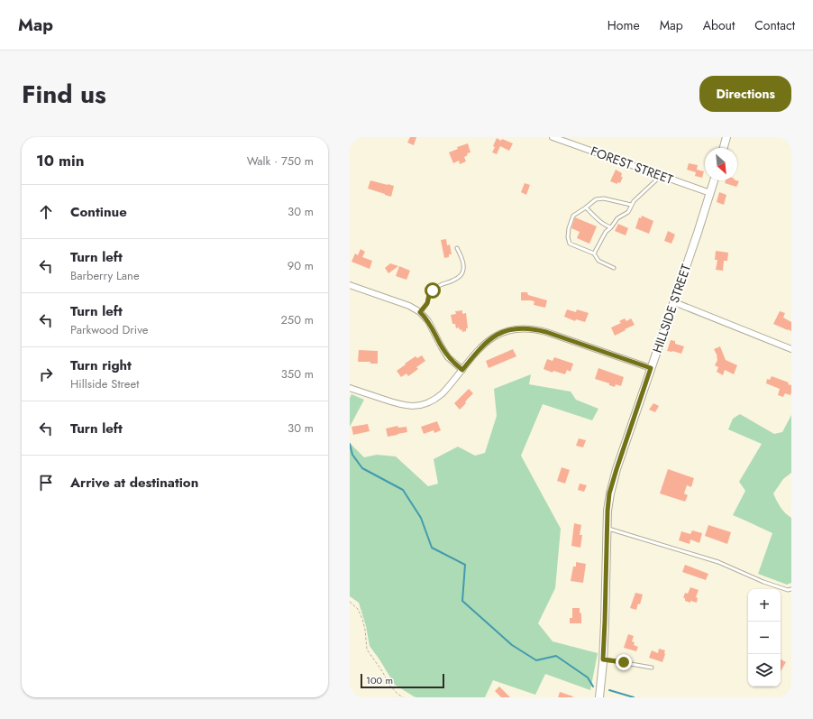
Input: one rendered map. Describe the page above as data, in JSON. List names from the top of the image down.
{
  "streets": {
    "street": ["FOREST STREET", "HILLSIDE STREET"]
  },
  "crossings": [
    ["FOREST STREET", "HILLSIDE STREET"]
  ],
  "scale_bar": "100 m",
  "north": "bottom right",
  "page": {
    "header": "Map",
    "nav": [
      "Home",
      "Map",
      "About",
      "Contact"
    ],
    "title": "Find us",
    "buttons": "Directions",
    "heading": ["10 min", "Walk · 750 m"],
    "list": [
      ["Continue", "30 m"],
      ["Turn left", "Barberry Lane", "90 m"],
      ["Turn left", "Parkwood Drive", "250 m"],
      ["Turn right", "Hillside Street", "350 m"],
      ["Turn left", "30 m"],
      "Arrive at destination"
    ],
    "map_buttons": ["+", "−"],
    "scale": "100 m"
  }
}
